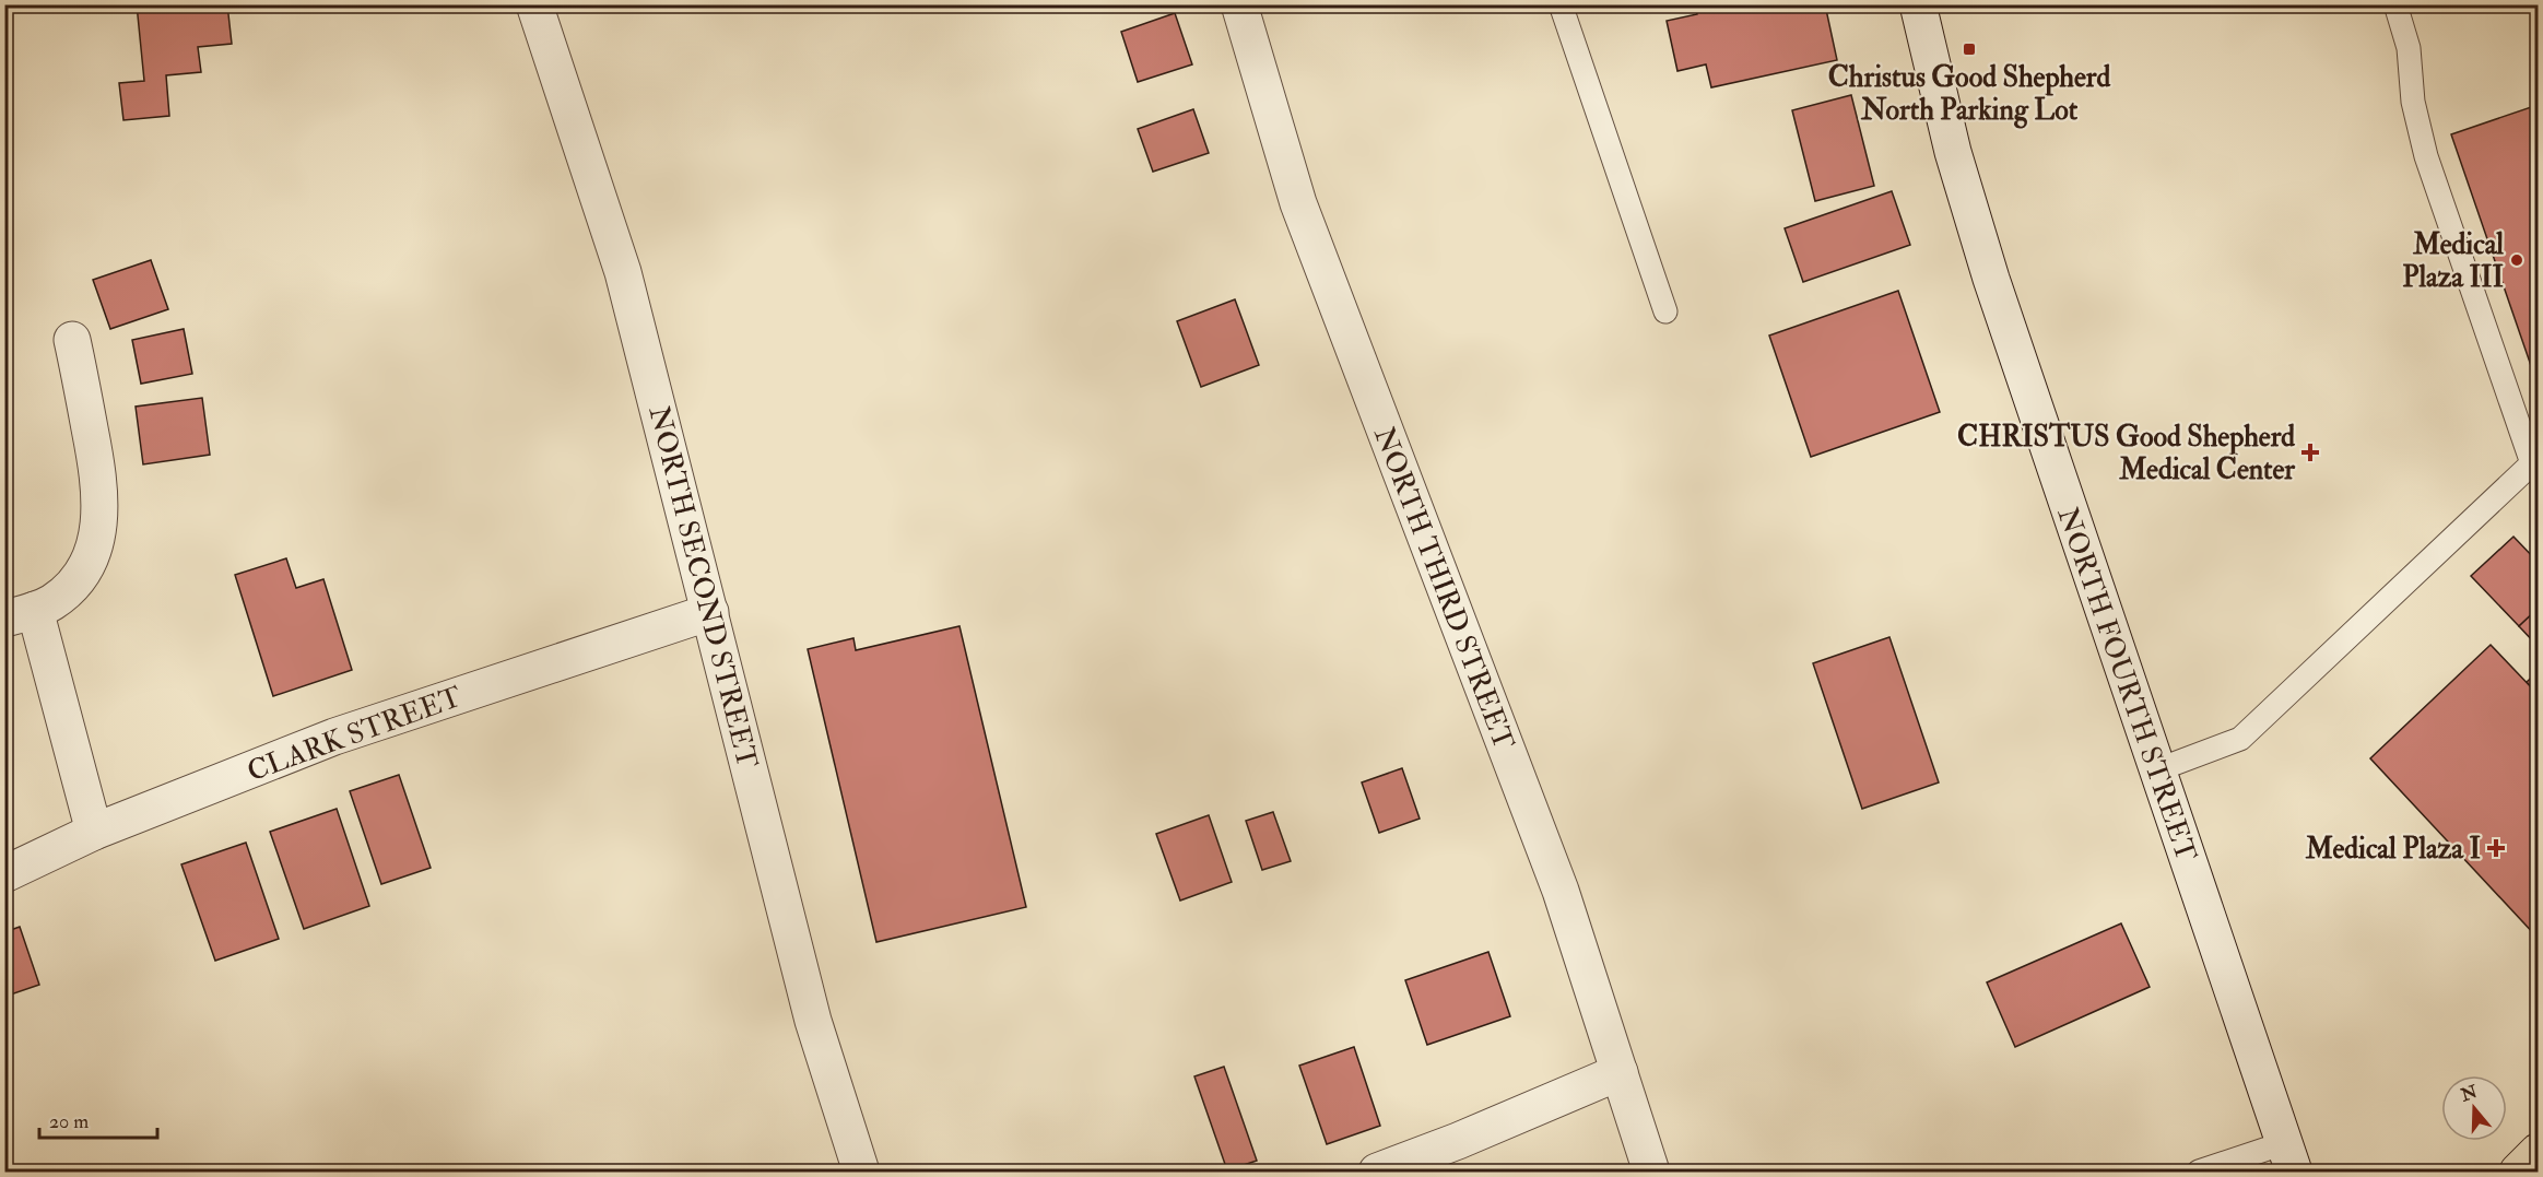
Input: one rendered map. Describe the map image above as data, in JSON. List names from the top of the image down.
{
  "streets": {
    "street": [
      "NORTH SECOND STREET",
      "NORTH THIRD STREET",
      "NORTH FOURTH STREET",
      "CLARK STREET"
    ]
  },
  "crossings": [
    ["NORTH SECOND STREET", "CLARK STREET"]
  ],
  "places": {
    "transit": ["Christus Good Shepherd North Parking Lot"],
    "other": ["Medical Plaza III"],
    "health": ["CHRISTUS Good Shepherd Medical Center", "Medical Plaza I"]
  },
  "scale_bar": "20 m",
  "north": "top"
}
